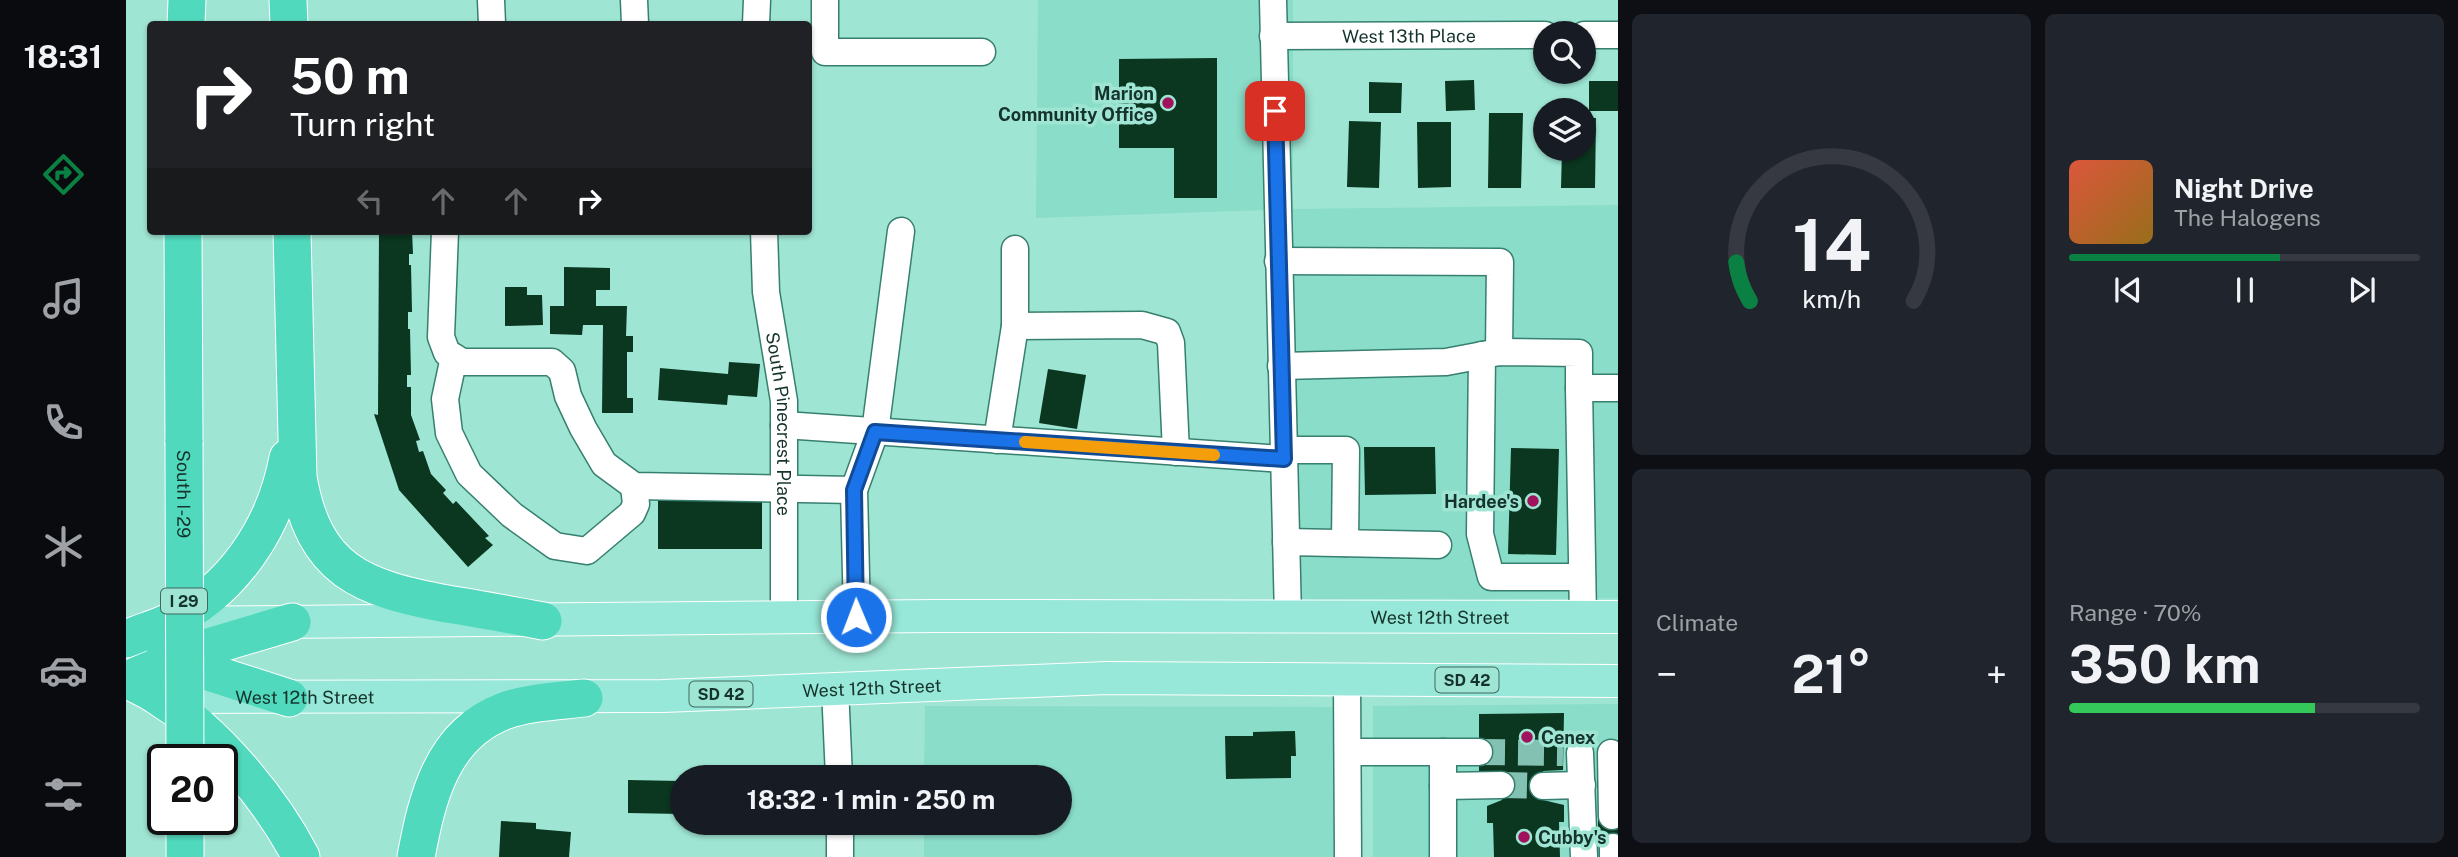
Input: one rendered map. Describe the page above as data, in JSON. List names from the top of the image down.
{
  "streets": {
    "highway": ["South I-29", "I 29"],
    "main road": ["West 12th Street", "SD 42"],
    "street": ["West 13th Place", "South Pinecrest Place"]
  },
  "crossings": [
    ["South Pinecrest Place", "West 12th Street"]
  ],
  "places": [
    "Marion Community Office",
    "Hardee's",
    "Cenex",
    "Cubby's"
  ],
  "page": {
    "tabs": "18:31",
    "turn": ["50 m", "Turn right"],
    "song": ["Night Drive", "The Halogens"],
    "tile": [
      "Climate",
      ["Range · 70%", "350 km"]
    ],
    "heat": ["−", "21°", "+"],
    "limit": "20",
    "trip": "18:32 · 1 min · 250 m",
    "gauge": ["14", "km/h"]
  }
}
